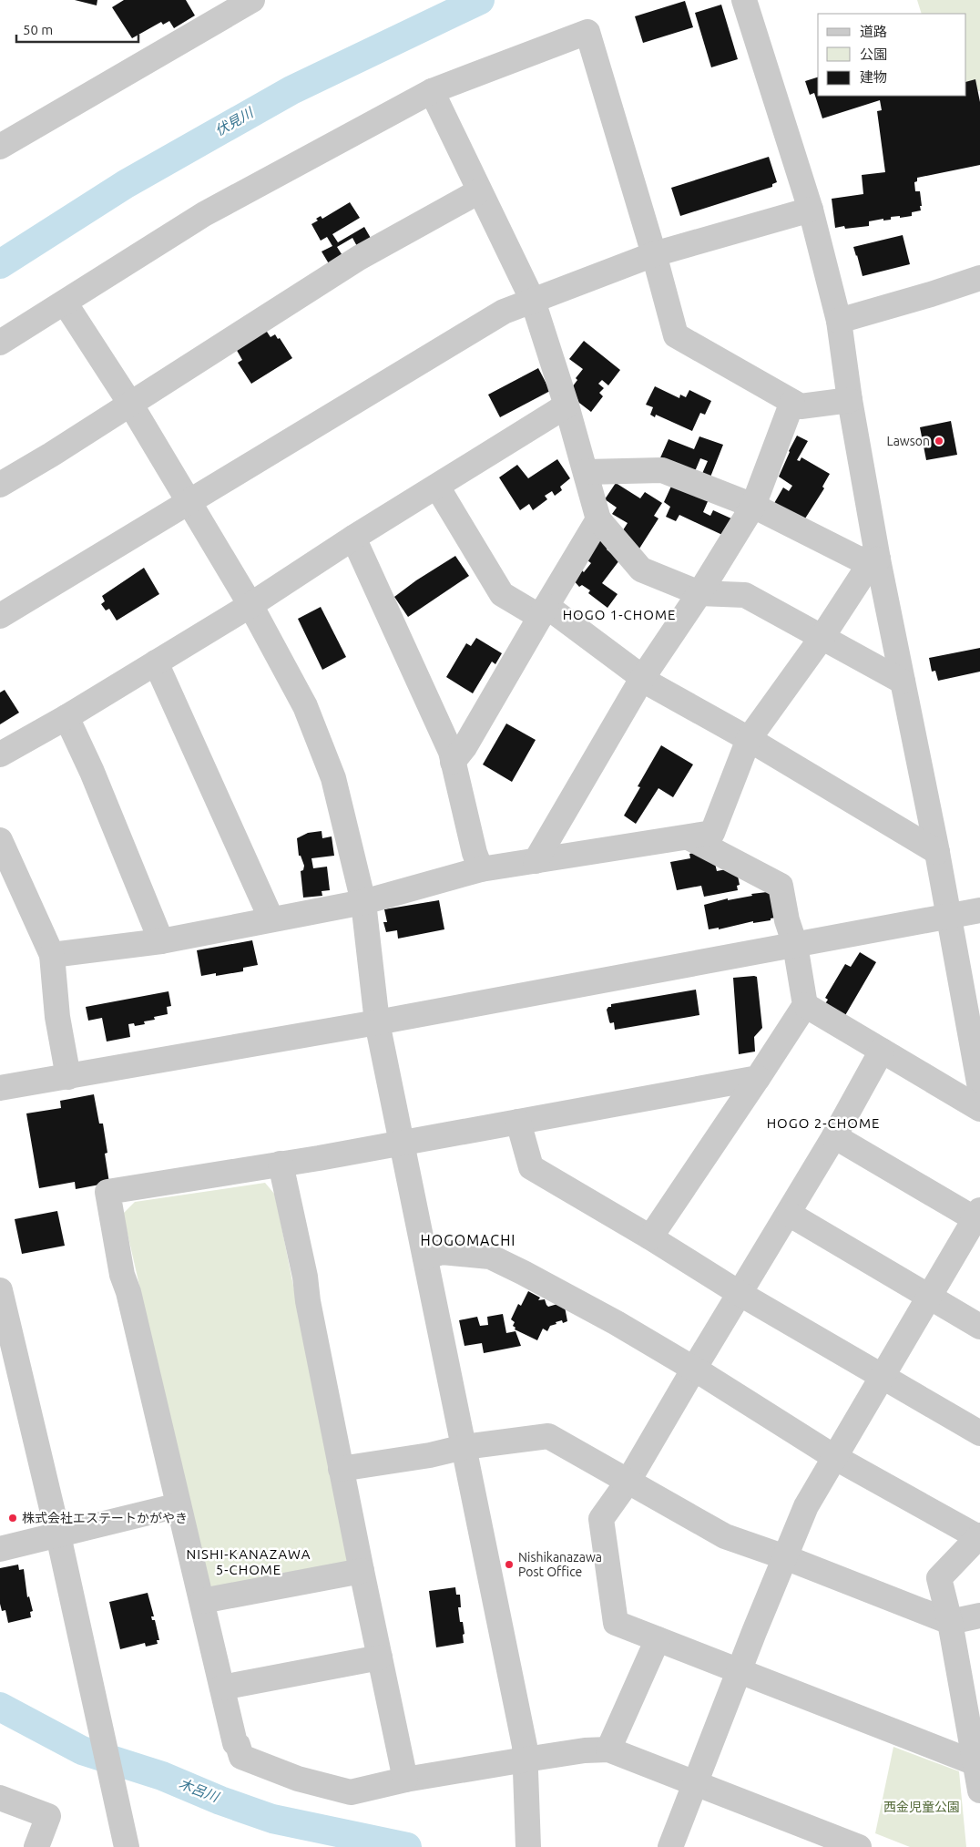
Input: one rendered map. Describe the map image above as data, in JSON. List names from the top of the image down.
{
  "districts": [
    "HOGO 1-CHOME",
    "HOGO 2-CHOME",
    "HOGOMACHI",
    "NISHI-KANAZAWA 5-CHOME"
  ],
  "water": ["伏見川", "木呂川"],
  "parks": ["西金児童公園"],
  "places": ["Lawson", "株式会社エステートかがやき", "Nishikanazawa Post Office"],
  "legend": ["道路", "公園", "建物"],
  "scale_bar": "50 m"
}
